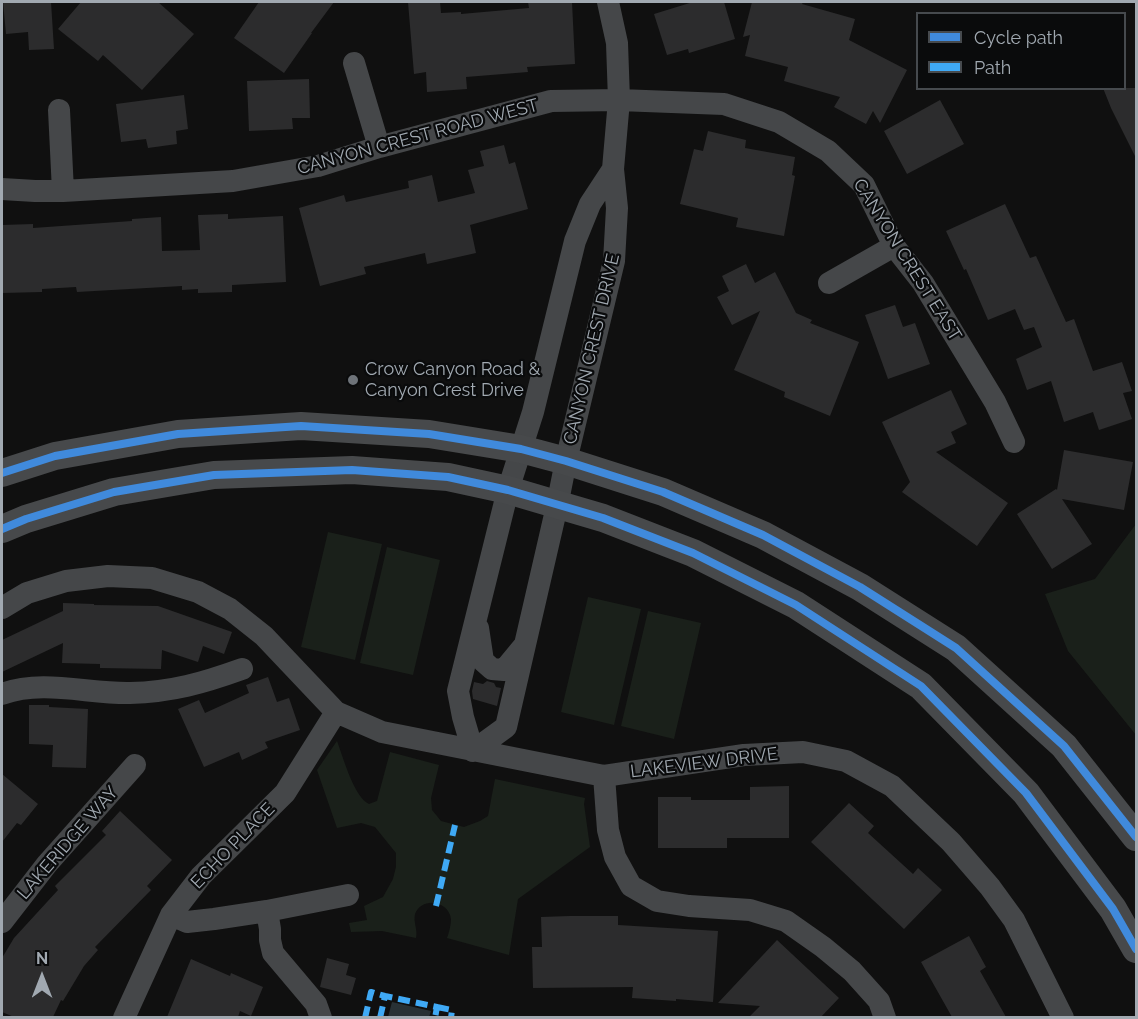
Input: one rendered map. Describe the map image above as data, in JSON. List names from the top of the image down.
{
  "streets": {
    "street": [
      "CANYON CREST ROAD WEST",
      "CANYON CREST EAST",
      "CANYON CREST DRIVE",
      "LAKEVIEW DRIVE",
      "LAKERIDGE WAY",
      "ECHO PLACE"
    ]
  },
  "crossings": [
    ["CANYON CREST ROAD WEST", "CANYON CREST EAST"],
    ["CANYON CREST ROAD WEST", "CANYON CREST DRIVE"],
    ["CANYON CREST EAST", "CANYON CREST DRIVE"],
    ["CANYON CREST DRIVE", "LAKEVIEW DRIVE"],
    ["LAKEVIEW DRIVE", "ECHO PLACE"]
  ],
  "places": ["Crow Canyon Road & Canyon Crest Drive"],
  "legend": ["Cycle path", "Path"],
  "north": "top"
}
